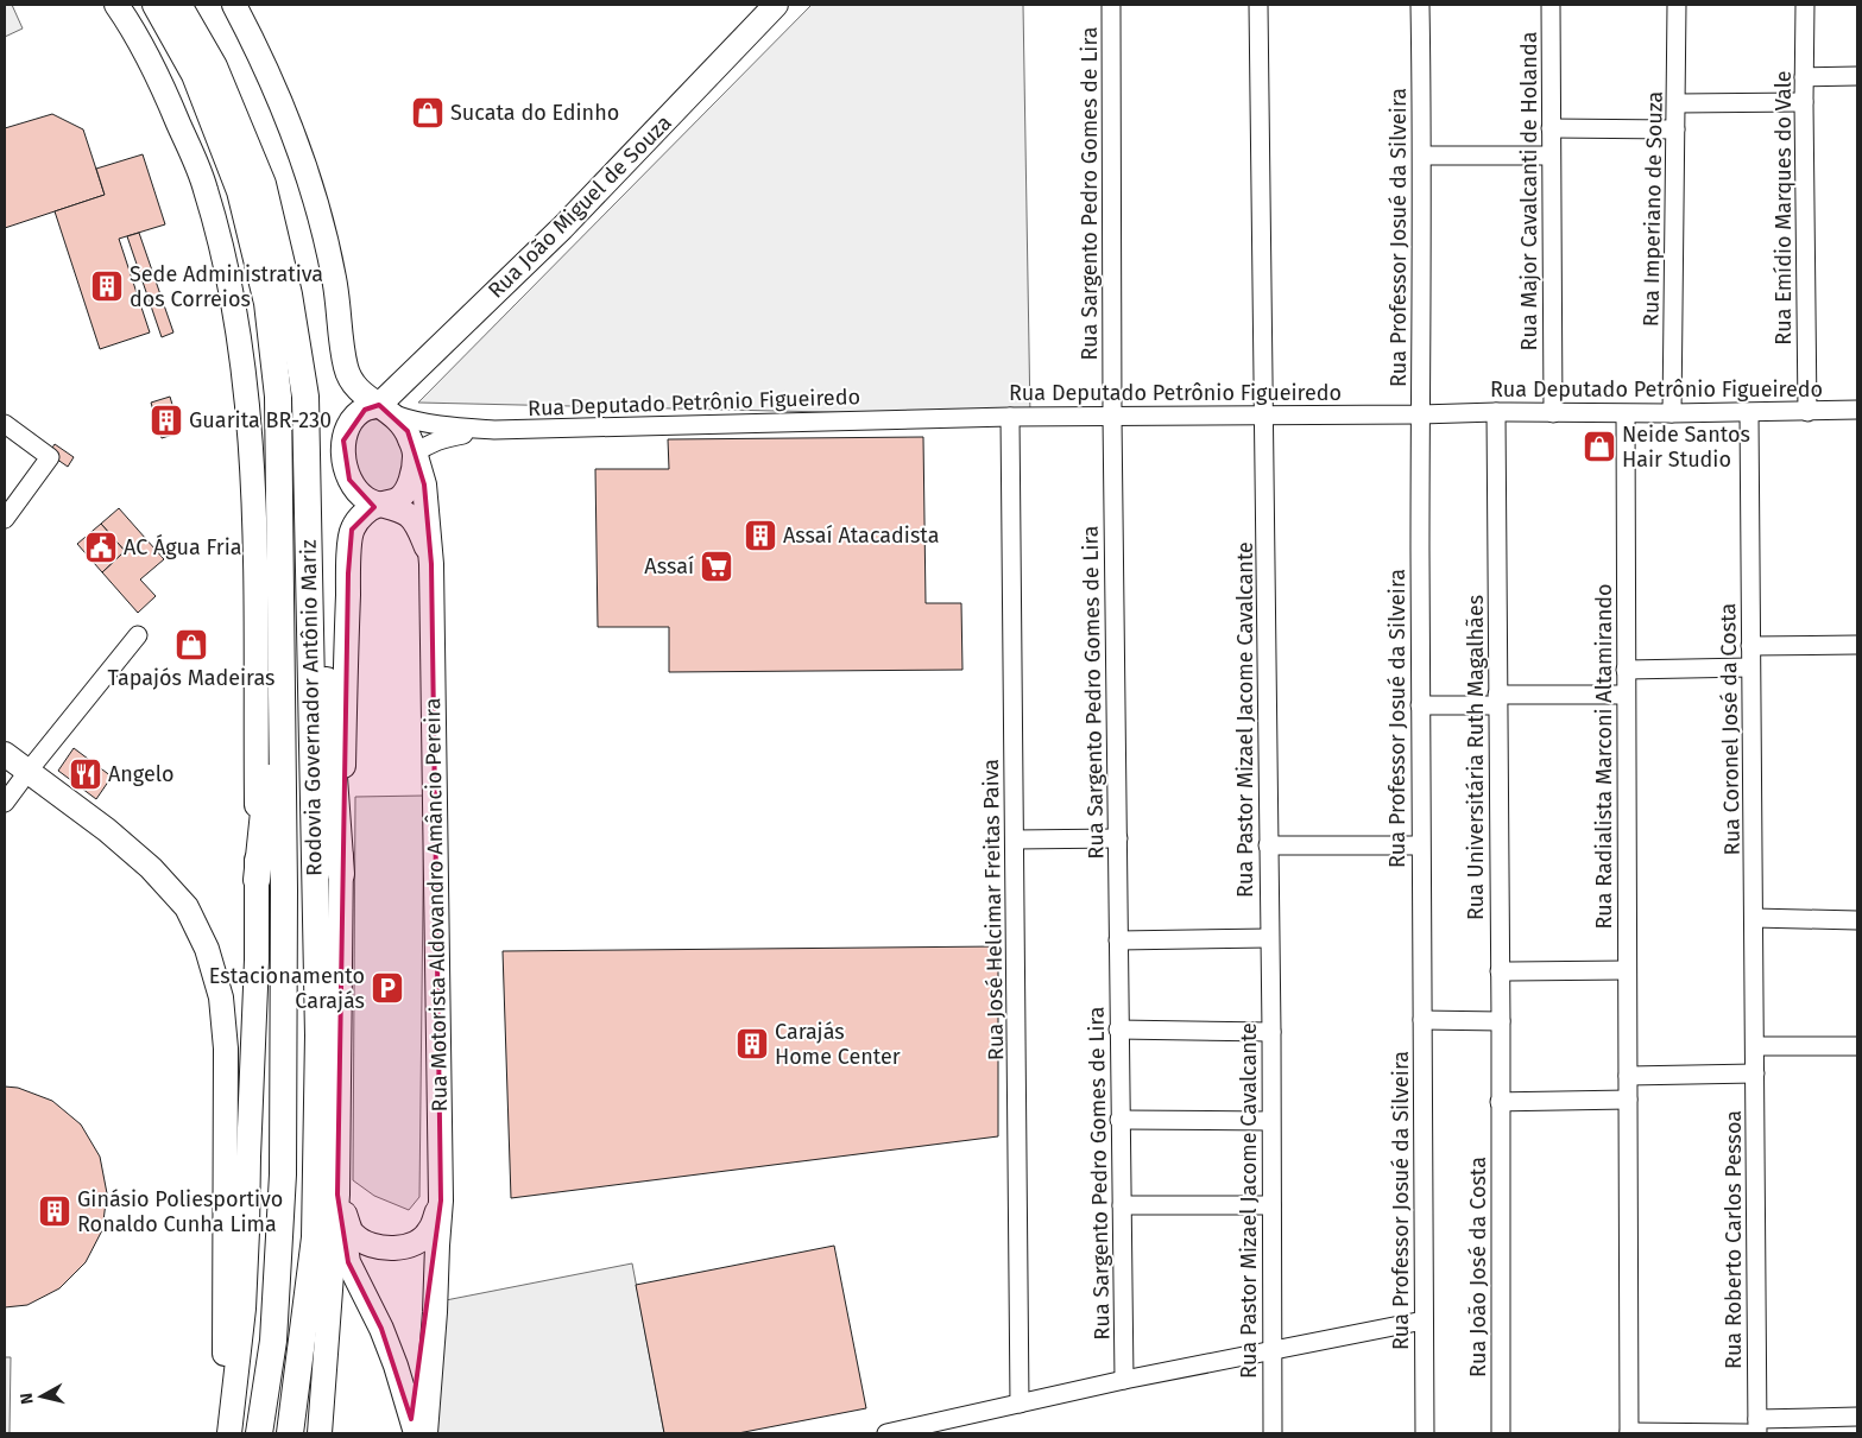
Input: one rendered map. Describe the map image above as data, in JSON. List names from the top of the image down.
{
  "streets": {
    "highway": ["Rodovia Governador Antônio Mariz"],
    "main road": ["Rua João Miguel de Souza", "Rua Motorista Aldovandro Amâncio Pereira"],
    "street": [
      "Rua Major Cavalcanti de Holanda",
      "Rua Sargento Pedro Gomes de Lira",
      "Rua Emídio Marques do Vale",
      "Rua Imperiano de Souza",
      "Rua Professor Josué da Silveira",
      "Rua Deputado Petrônio Figueiredo",
      "Rua Pastor Mizael Jacome Cavalcante",
      "Rua Coronel José da Costa",
      "Rua Radialista Marconi Altamirando",
      "Rua Universitária Ruth Magalhães",
      "Rua José Helcimar Freitas Paiva",
      "Rua Roberto Carlos Pessoa",
      "Rua João José da Costa"
    ]
  },
  "crossings": [
    ["Rua Major Cavalcanti de Holanda", "Rua Deputado Petrônio Figueiredo"],
    ["Rua Sargento Pedro Gomes de Lira", "Rua Deputado Petrônio Figueiredo"],
    ["Rua João Miguel de Souza", "Rua Deputado Petrônio Figueiredo"],
    ["Rua João Miguel de Souza", "Rua Motorista Aldovandro Amâncio Pereira"],
    ["Rua Emídio Marques do Vale", "Rua Deputado Petrônio Figueiredo"],
    ["Rua Imperiano de Souza", "Rua Deputado Petrônio Figueiredo"],
    ["Rua Professor Josué da Silveira", "Rua Deputado Petrônio Figueiredo"],
    ["Rua Deputado Petrônio Figueiredo", "Rua Pastor Mizael Jacome Cavalcante"],
    ["Rua Deputado Petrônio Figueiredo", "Rua Coronel José da Costa"],
    ["Rua Deputado Petrônio Figueiredo", "Rua Radialista Marconi Altamirando"],
    ["Rua Deputado Petrônio Figueiredo", "Rua Universitária Ruth Magalhães"],
    ["Rua Deputado Petrônio Figueiredo", "Rua Motorista Aldovandro Amâncio Pereira"],
    ["Rua Deputado Petrônio Figueiredo", "Rua José Helcimar Freitas Paiva"],
    ["Rua Coronel José da Costa", "Rua Roberto Carlos Pessoa"],
    ["Rua Universitária Ruth Magalhães", "Rua João José da Costa"]
  ],
  "places": {
    "shop": ["Sucata do Edinho", "Neide Santos Hair Studio", "Tapajós Madeiras"],
    "building": [
      "Sede Administrativa dos Correios",
      "Guarita BR-230",
      "Assaí Atacadista",
      "Carajás Home Center",
      "Ginásio Poliesportivo Ronaldo Cunha Lima"
    ],
    "public building": ["AC Água Fria"],
    "supermarket": ["Assaí"],
    "restaurant": ["Angelo"],
    "parking": ["Estacionamento Carajás"]
  },
  "north": "left"
}
